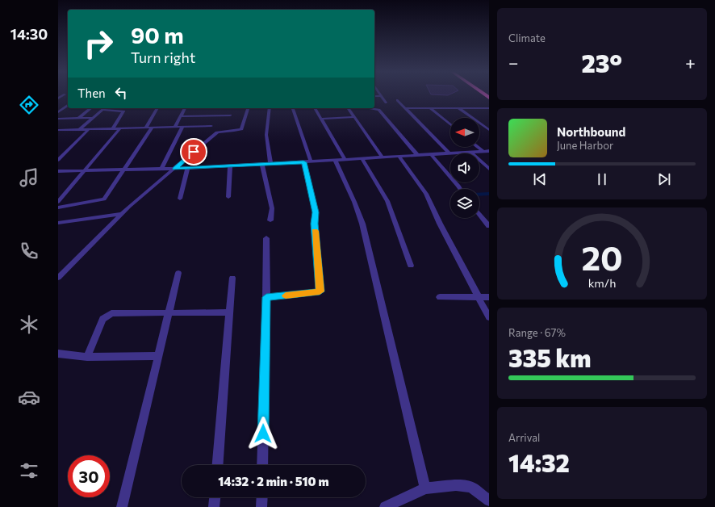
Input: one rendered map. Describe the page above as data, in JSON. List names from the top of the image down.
{
  "north": "left",
  "page": {
    "tabs": "14:30",
    "tile": [
      "Climate",
      ["Range · 67%", "335 km"],
      ["Arrival", "14:32"]
    ],
    "turn": ["90 m", "Turn right"],
    "heat": ["−", "23°", "+"],
    "then": "Then",
    "song": ["Northbound", "June Harbor"],
    "limit": "30",
    "trip": "14:32 · 2 min · 510 m",
    "gauge": ["20", "km/h"]
  }
}
